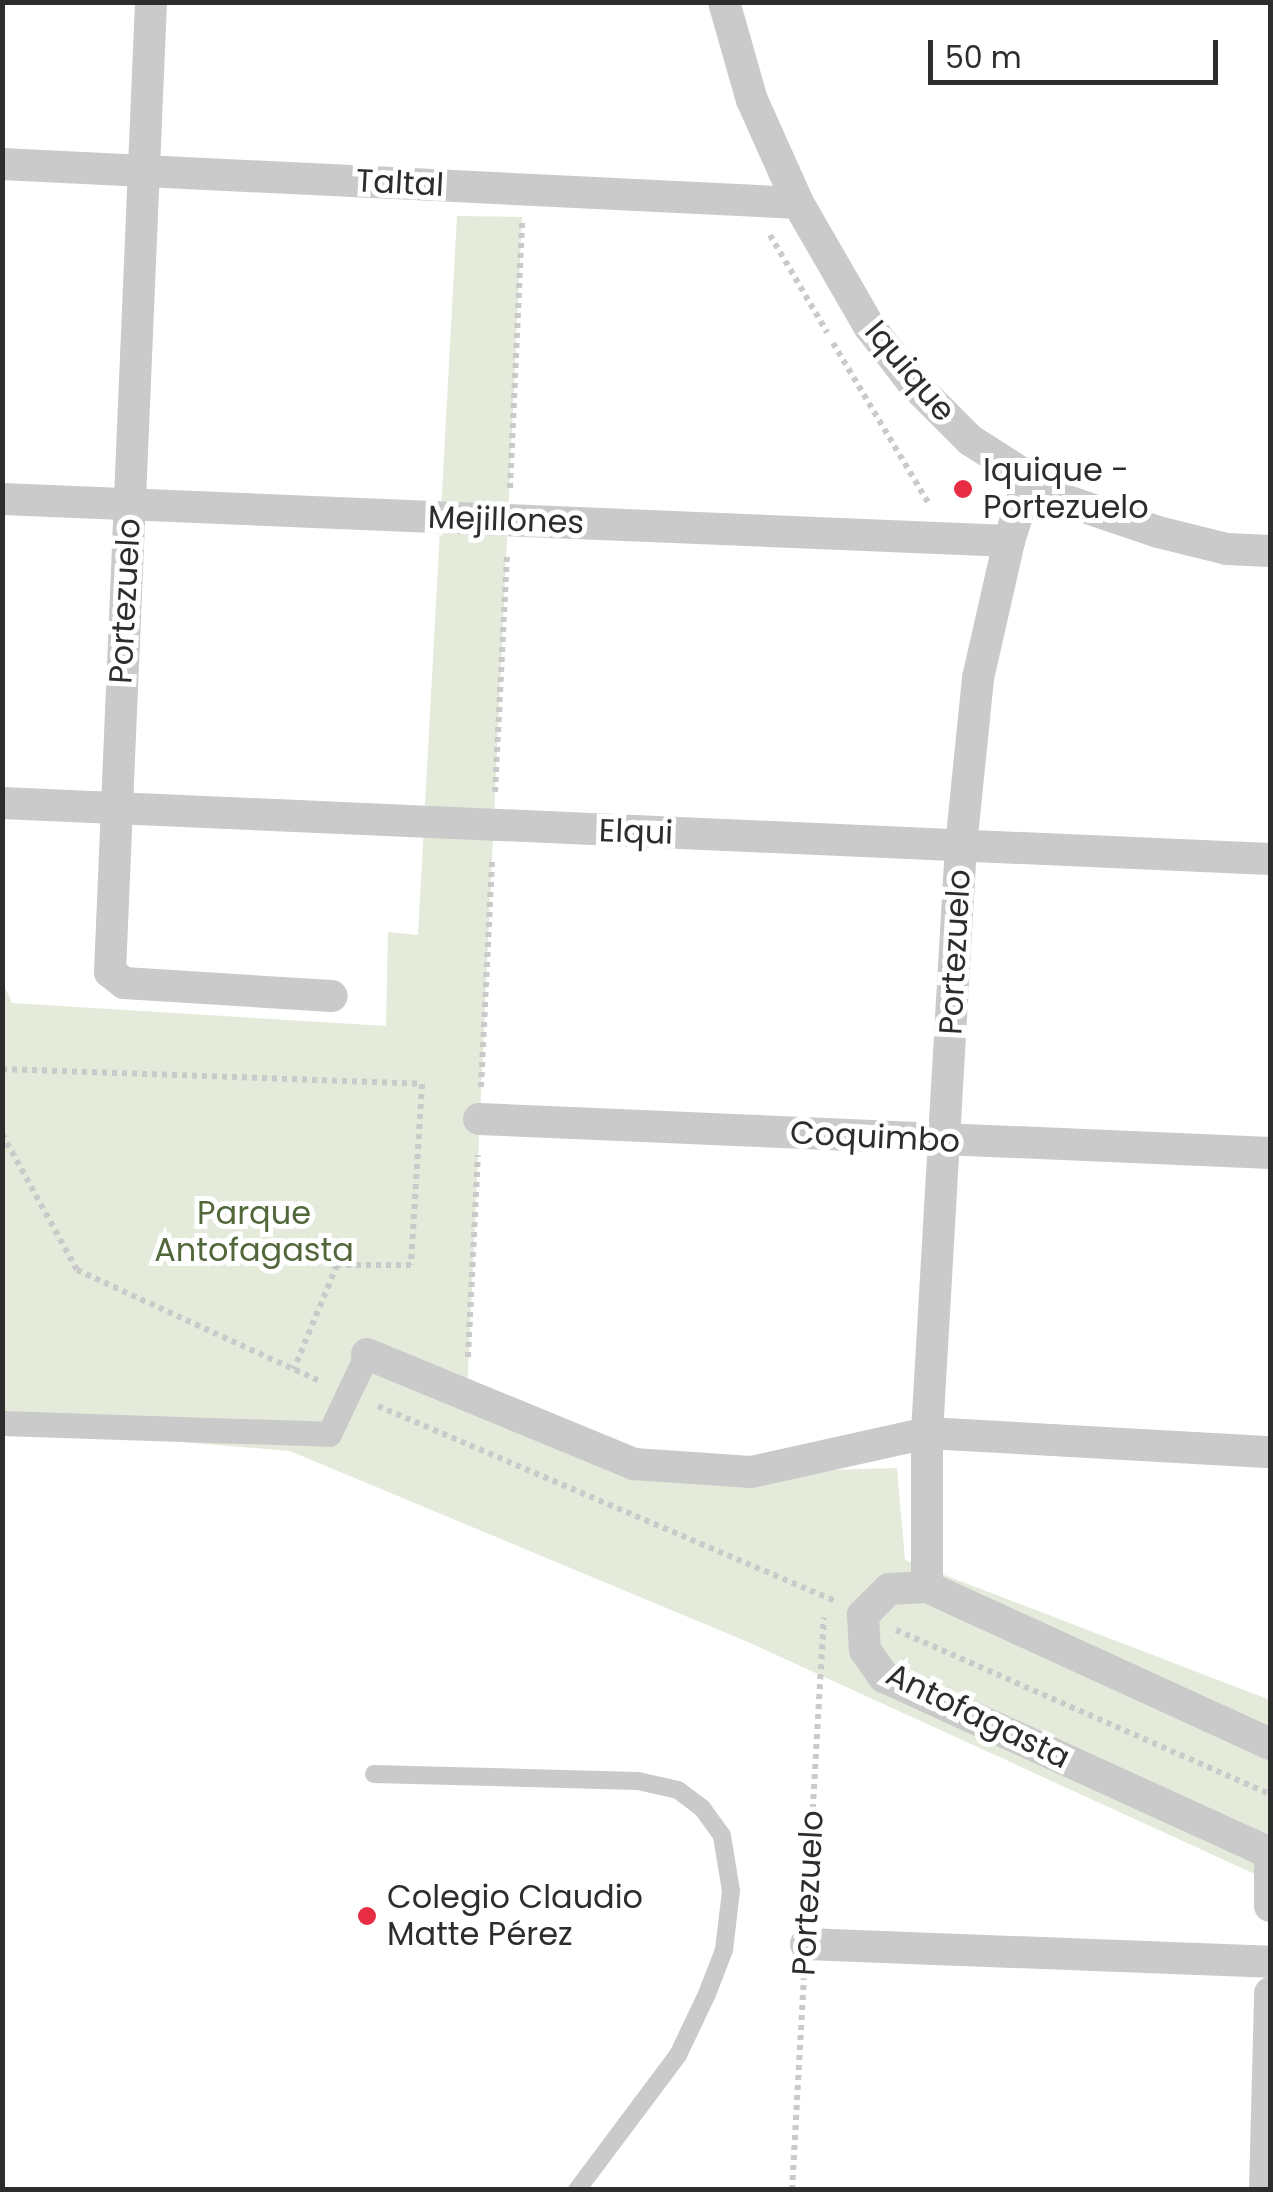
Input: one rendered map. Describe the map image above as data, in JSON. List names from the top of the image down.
{
  "streets": {
    "street": [
      "Taltal",
      "Iquique",
      "Mejillones",
      "Portezuelo",
      "Elqui",
      "Coquimbo",
      "Antofagasta"
    ]
  },
  "crossings": [
    ["Taltal", "Iquique"],
    ["Taltal", "Portezuelo"],
    ["Iquique", "Portezuelo"],
    ["Mejillones", "Portezuelo"],
    ["Portezuelo", "Elqui"],
    ["Portezuelo", "Coquimbo"]
  ],
  "parks": ["Parque Antofagasta"],
  "places": ["Iquique - Portezuelo", "Colegio Claudio Matte Pérez"],
  "scale_bar": "50 m"
}
